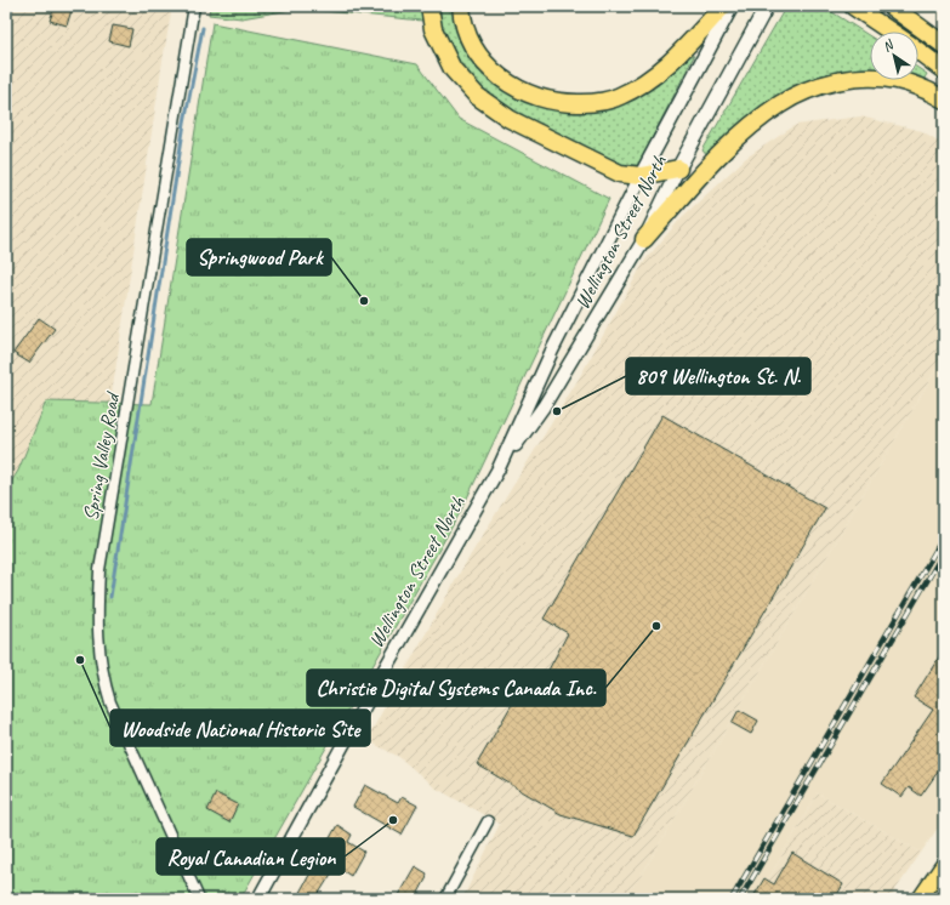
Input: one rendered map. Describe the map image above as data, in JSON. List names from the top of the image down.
{
  "streets": {
    "main road": ["Wellington Street North"],
    "street": ["Spring Valley Road"]
  },
  "places": [
    "Springwood Park",
    "809 Wellington St. N.",
    "Christie Digital Systems Canada Inc.",
    "Woodside National Historic Site",
    "Royal Canadian Legion"
  ],
  "north": "top left"
}
